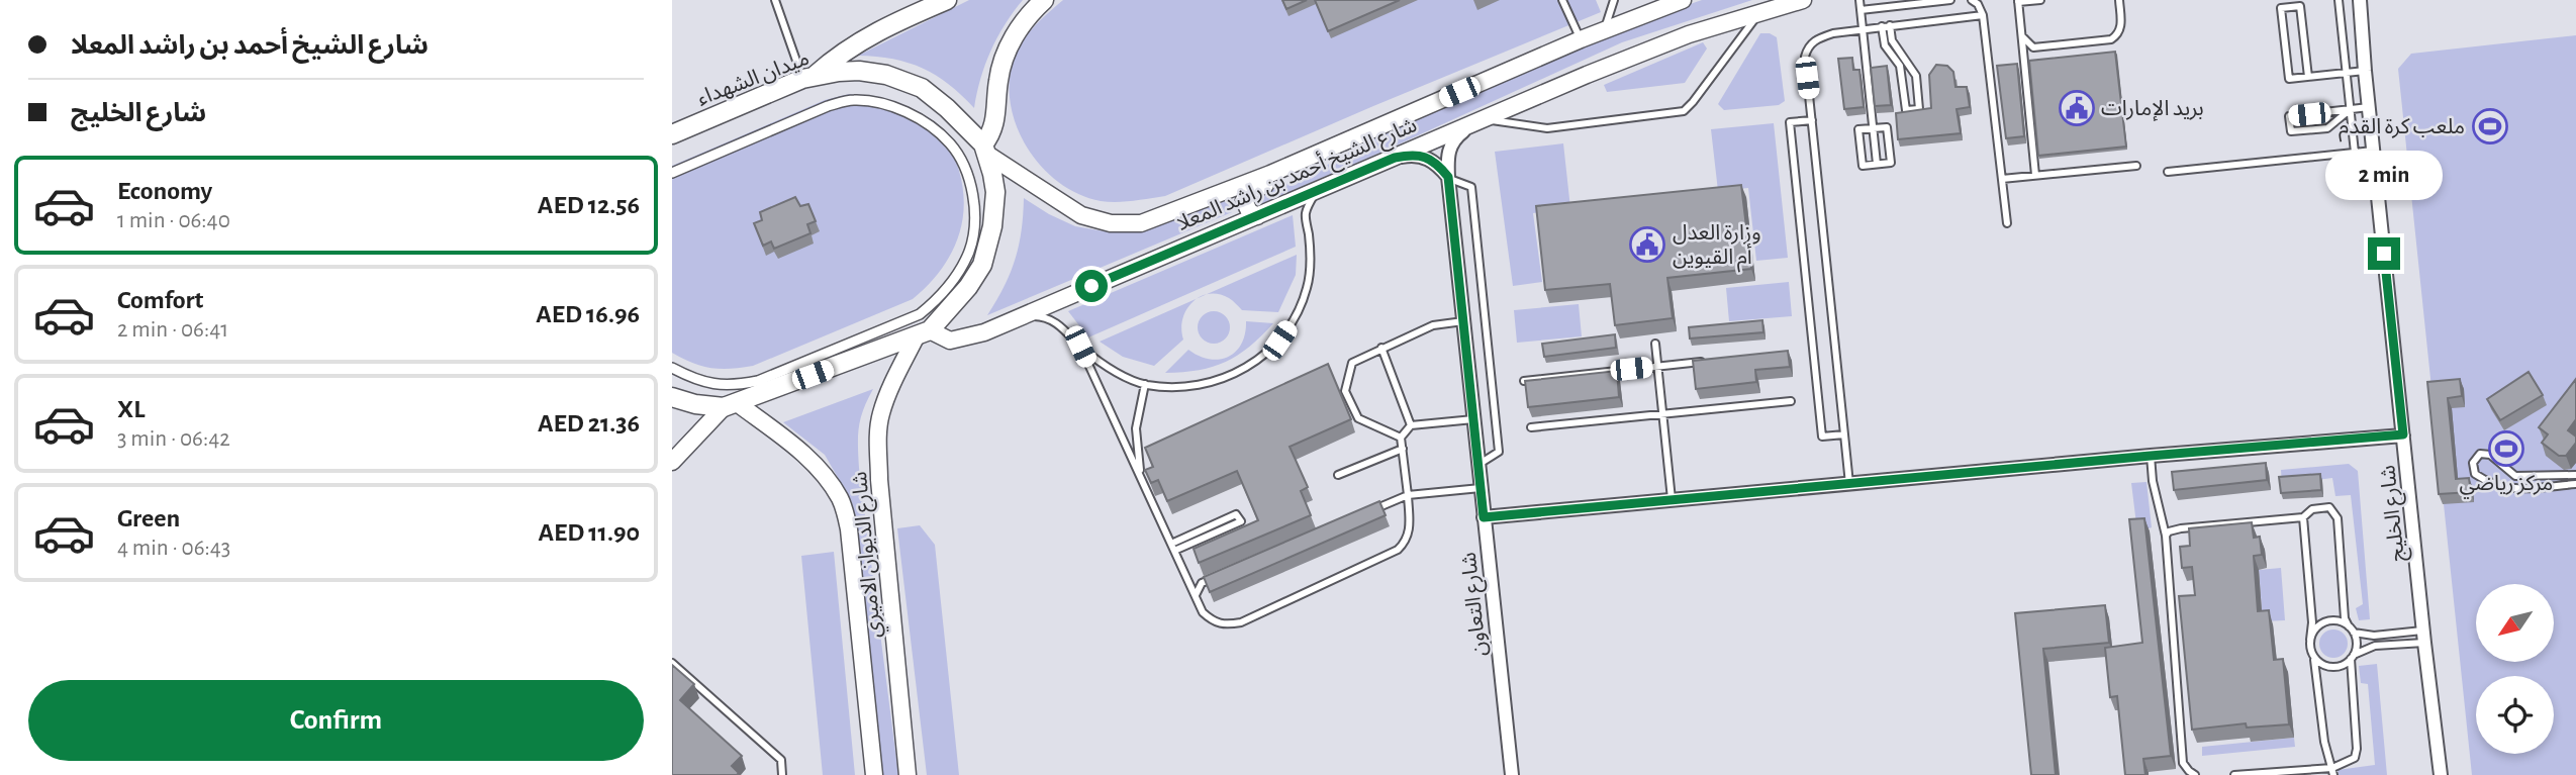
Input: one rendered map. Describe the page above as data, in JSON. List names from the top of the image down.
{
  "streets": {
    "main road": ["ميدان الشهداء"],
    "street": [
      "شارع الشيخ أحمد بن راشد المعلا",
      "شارع الخليج",
      "شارع الديوان الاميري",
      "شارع التعاون"
    ]
  },
  "crossings": [
    ["ميدان الشهداء", "شارع الشيخ أحمد بن راشد المعلا"],
    ["شارع الشيخ أحمد بن راشد المعلا", "شارع الديوان الاميري"],
    ["شارع الشيخ أحمد بن راشد المعلا", "شارع التعاون"]
  ],
  "places": {
    "public building": ["بريد الإمارات", "وزارة العدل أم القيوين"],
    "sports": ["ملعب كرة القدم", "مركز رياضي"]
  },
  "north": "bottom left",
  "page": {
    "banner": ["شارع الشيخ أحمد بن راشد المعلا", "شارع الخليج"],
    "bubble": "2 min",
    "list": [
      {
        "name": "Economy",
        "note": "1 min · 06:40",
        "value": "AED 12.56"
      },
      {
        "name": "Comfort",
        "note": "2 min · 06:41",
        "value": "AED 16.96"
      },
      {
        "name": "XL",
        "note": "3 min · 06:42",
        "value": "AED 21.36"
      },
      {
        "name": "Green",
        "note": "4 min · 06:43",
        "value": "AED 11.90"
      }
    ],
    "buttons": "Confirm"
  }
}
